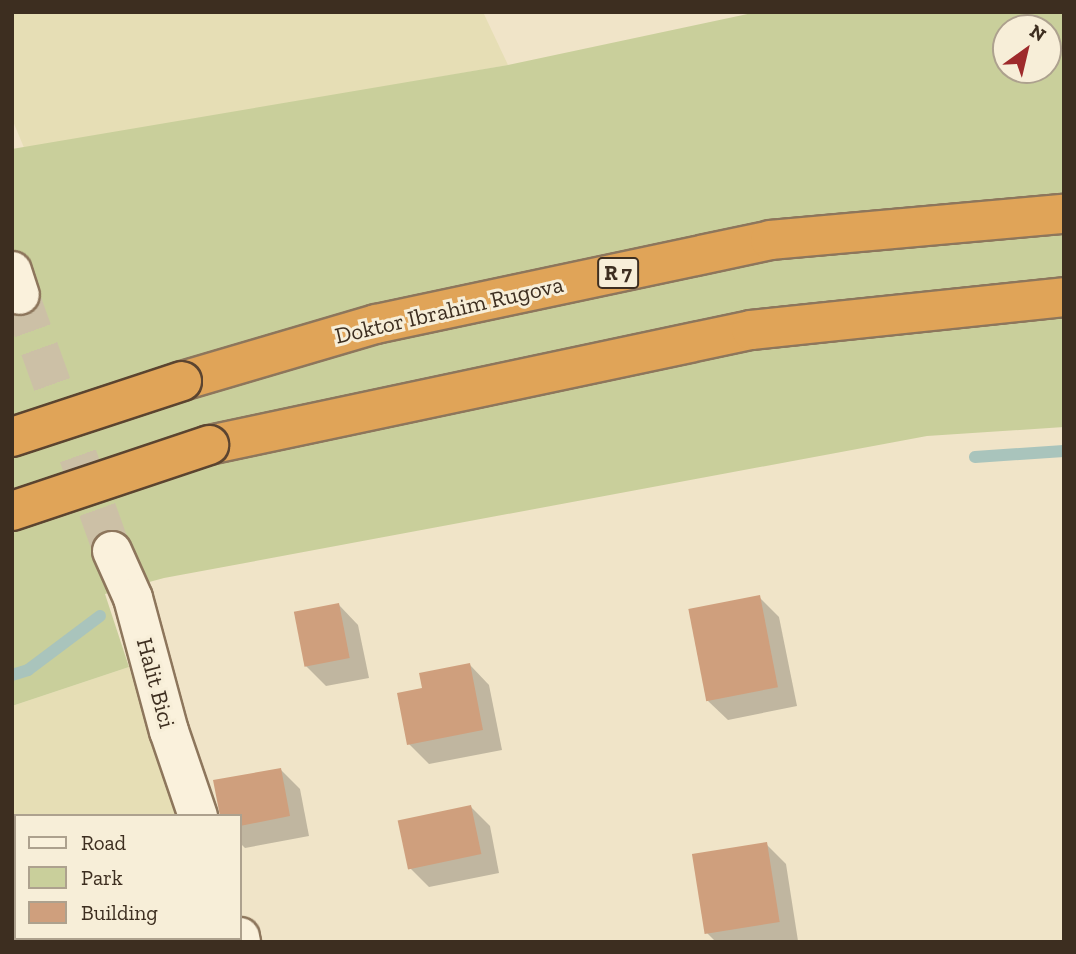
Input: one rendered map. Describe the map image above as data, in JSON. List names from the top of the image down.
{
  "streets": {
    "highway": ["R 7", "Doktor Ibrahim Rugova"],
    "street": ["Halit Bici"]
  },
  "legend": ["Road", "Park", "Building"],
  "north": "top right"
}
